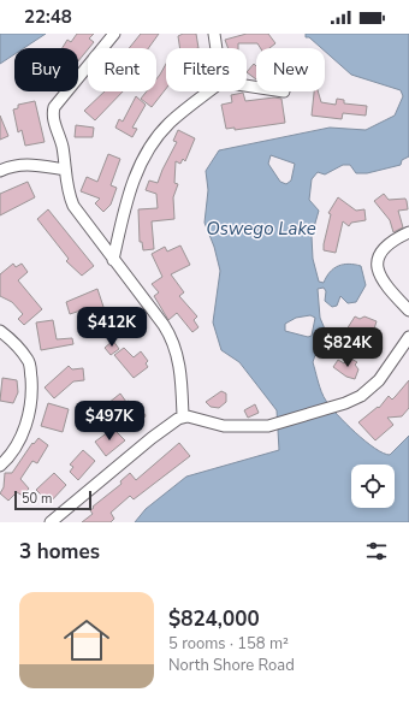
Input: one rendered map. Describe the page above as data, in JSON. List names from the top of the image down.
{
  "water": ["Oswego Lake"],
  "scale_bar": "50 m",
  "page": {
    "status": "22:48",
    "chip": [
      "Buy",
      "Rent",
      "Filters",
      "New"
    ],
    "price": ["$412K", "$824K", "$497K"],
    "scale": "50 m",
    "heading": "3 homes",
    "list": [
      {
        "name": "$824,000",
        "note": "5 rooms · 158 m² · North Shore Road"
      }
    ]
  }
}
